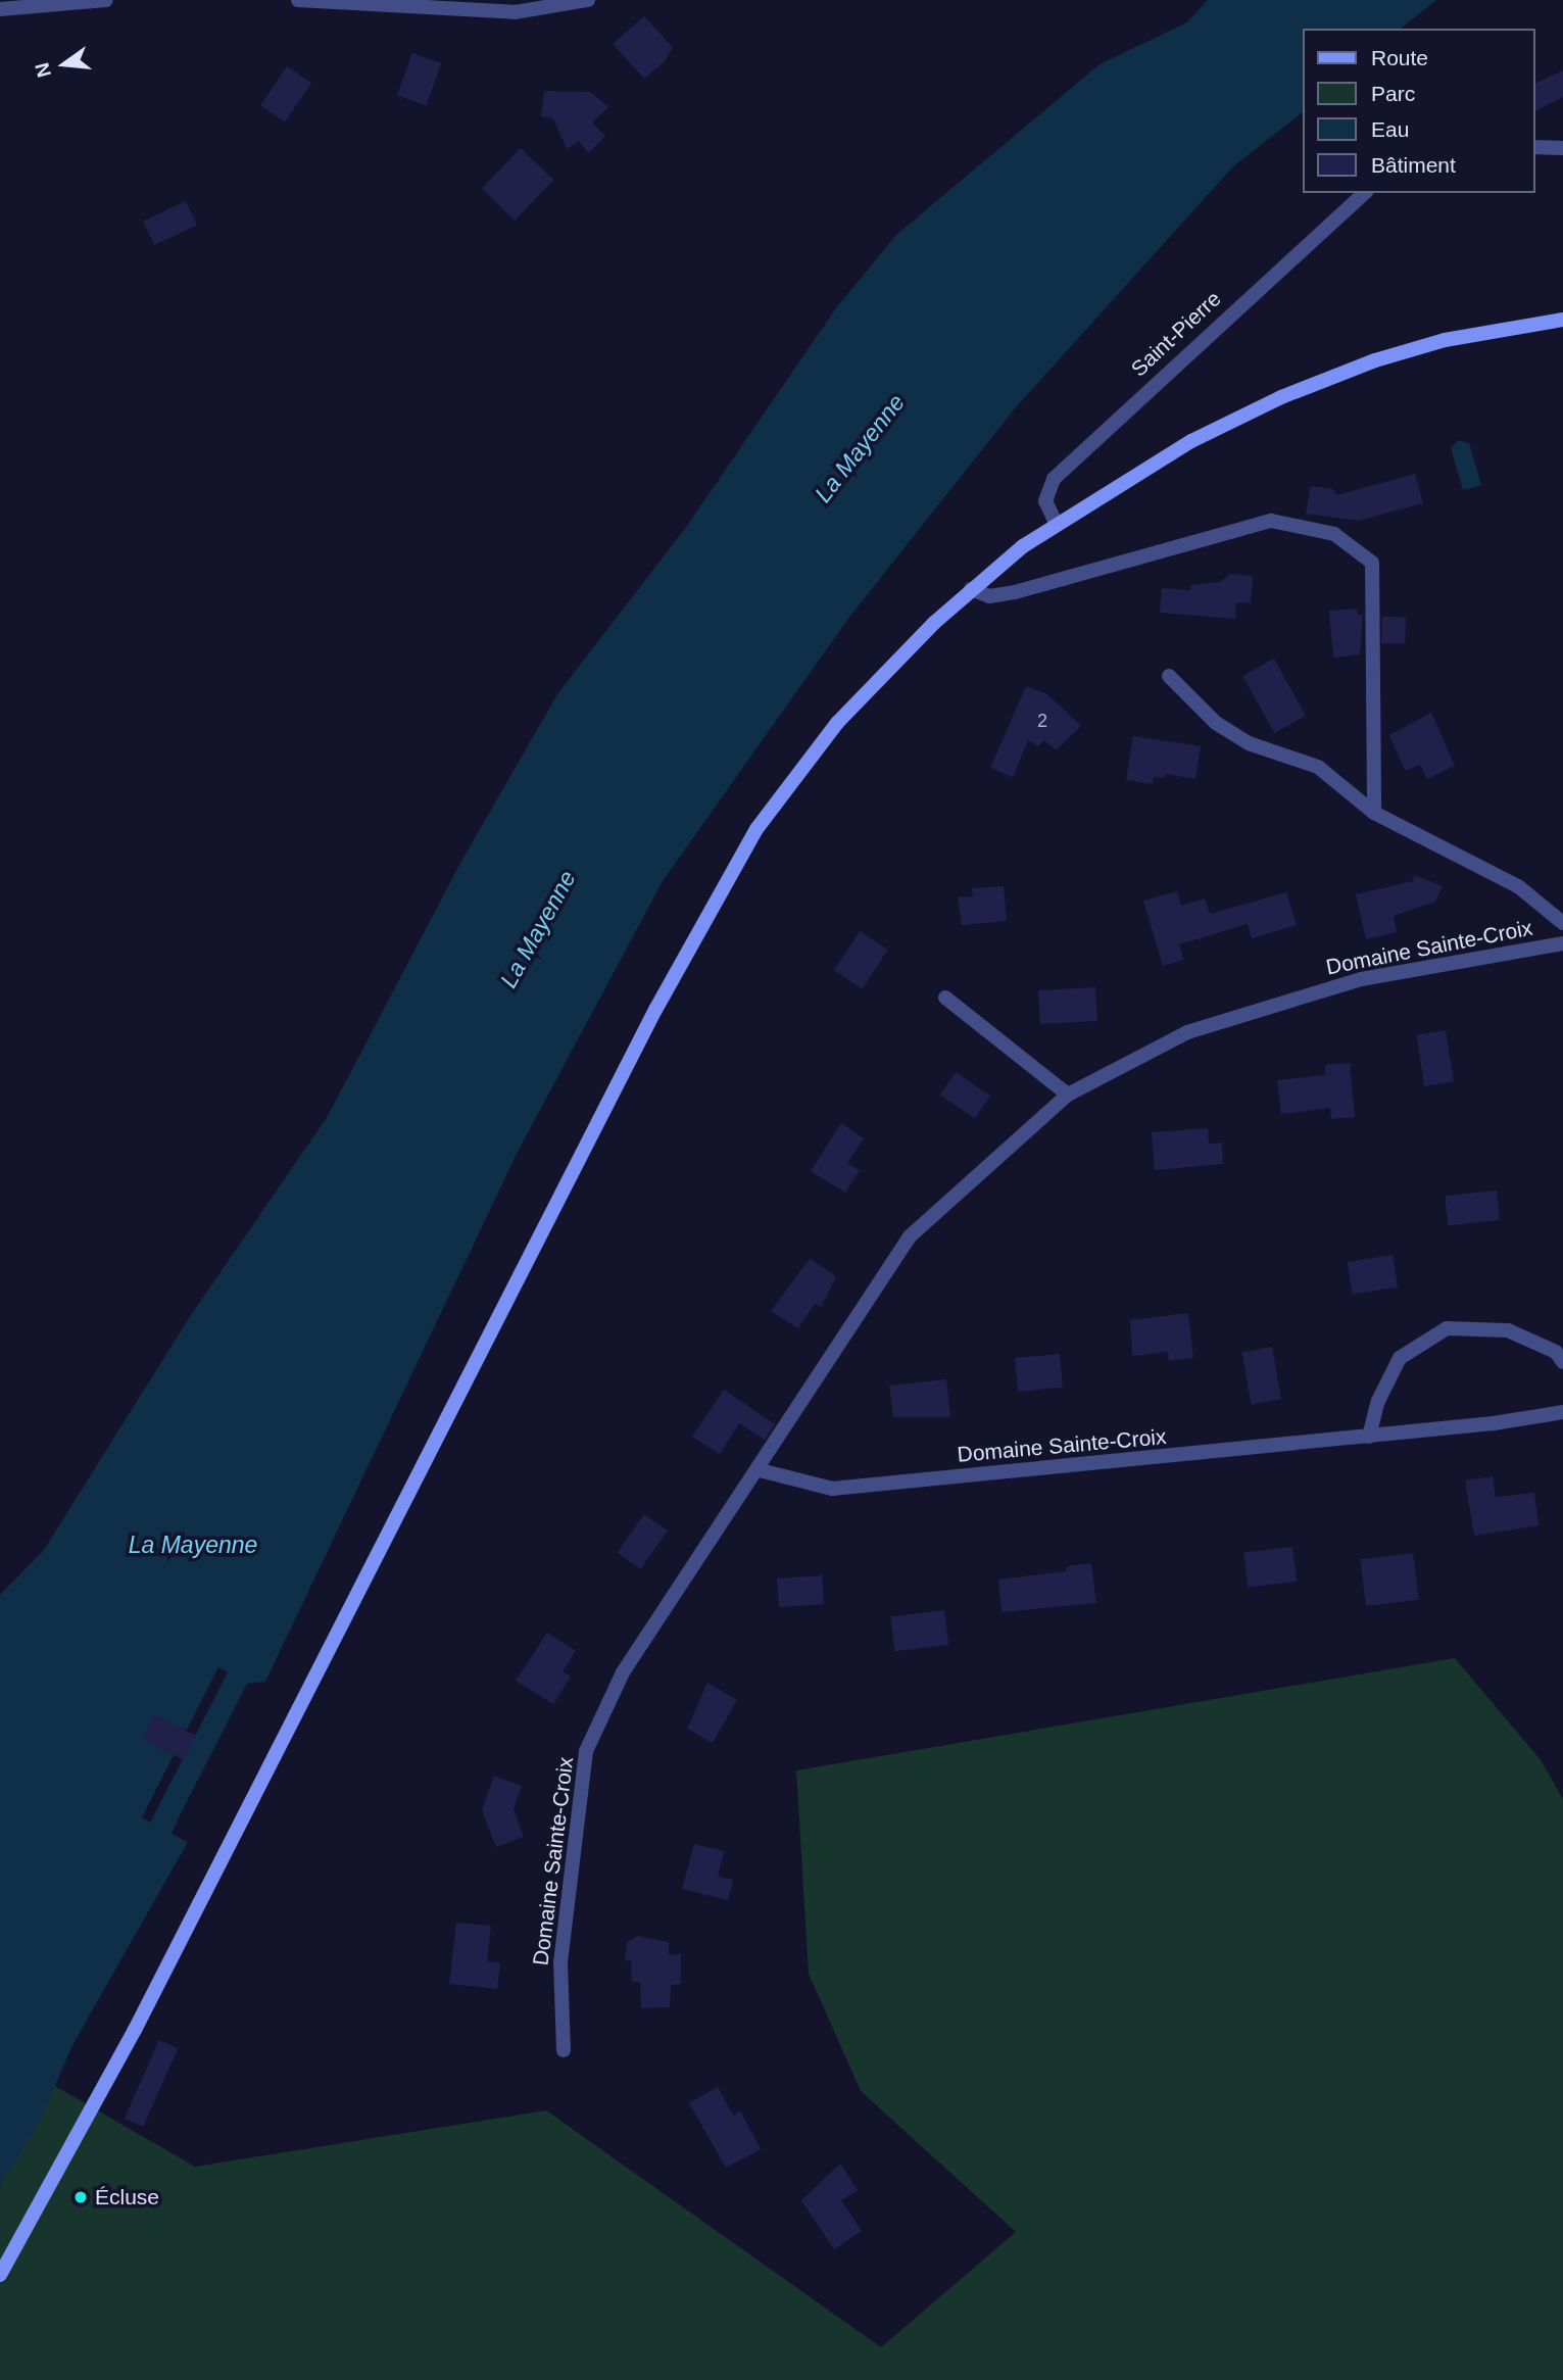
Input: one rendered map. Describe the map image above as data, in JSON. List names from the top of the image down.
{
  "streets": {
    "street": ["Saint-Pierre", "Domaine Sainte-Croix"]
  },
  "water": ["La Mayenne"],
  "places": ["Écluse"],
  "house_numbers": ["2"],
  "legend": [
    "Route",
    "Parc",
    "Eau",
    "Bâtiment"
  ],
  "north": "left"
}
